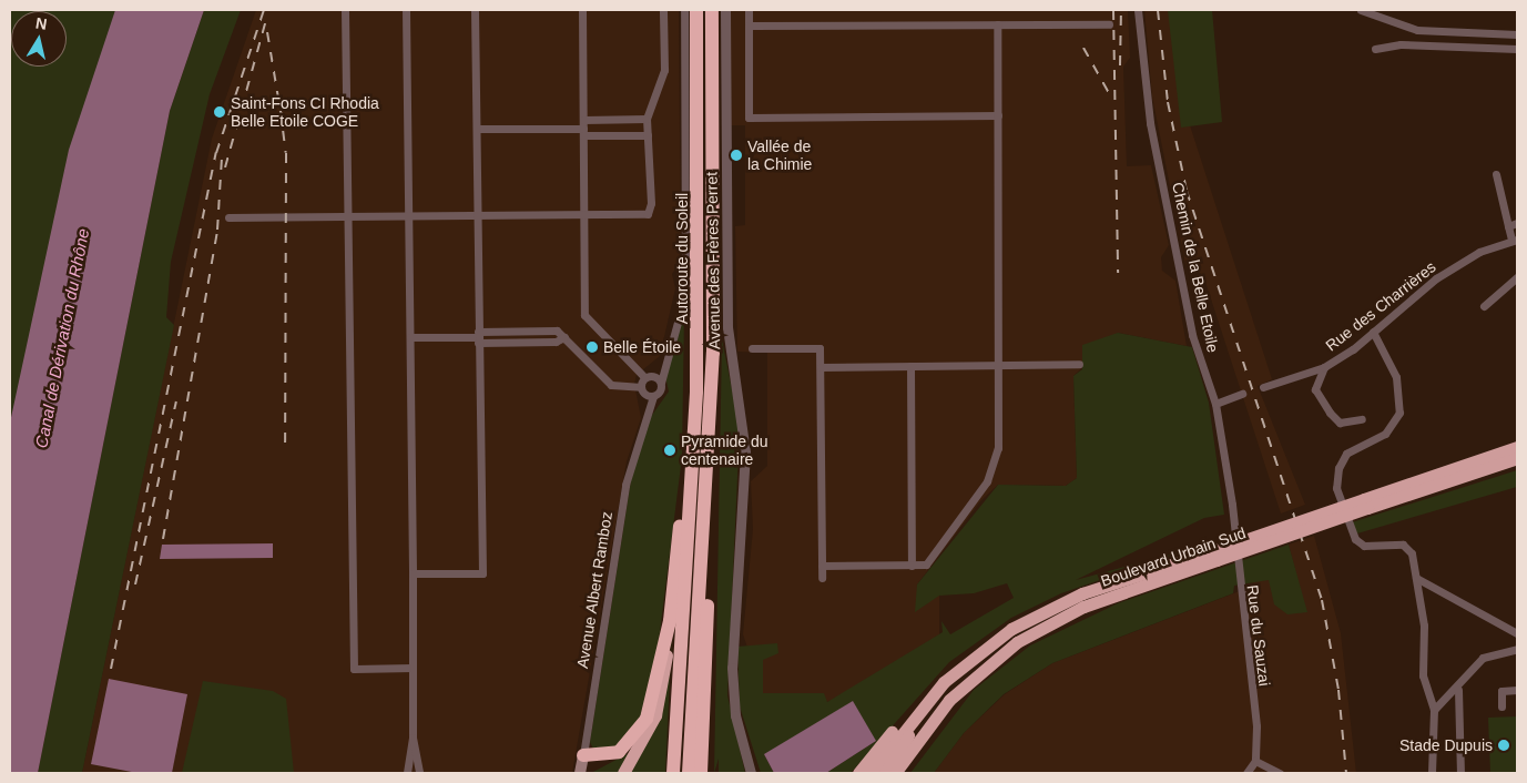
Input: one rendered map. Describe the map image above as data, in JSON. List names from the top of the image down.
{
  "streets": {
    "highway": ["Autoroute du Soleil", "Boulevard Urbain Sud"],
    "main road": ["Avenue Albert Ramboz"],
    "street": [
      "Avenue des Frères Perret",
      "Chemin de la Belle Etoile",
      "Rue des Charrières",
      "Rue du Sauzai"
    ]
  },
  "crossings": [
    ["Chemin de la Belle Etoile", "Rue du Sauzai"]
  ],
  "water": ["Canal de Dérivation du Rhône"],
  "places": [
    "Saint-Fons CI Rhodia Belle Etoile COGE",
    "Vallée de la Chimie",
    "Belle Étoile",
    "Pyramide du centenaire",
    "Stade Dupuis"
  ],
  "north": "top"
}
